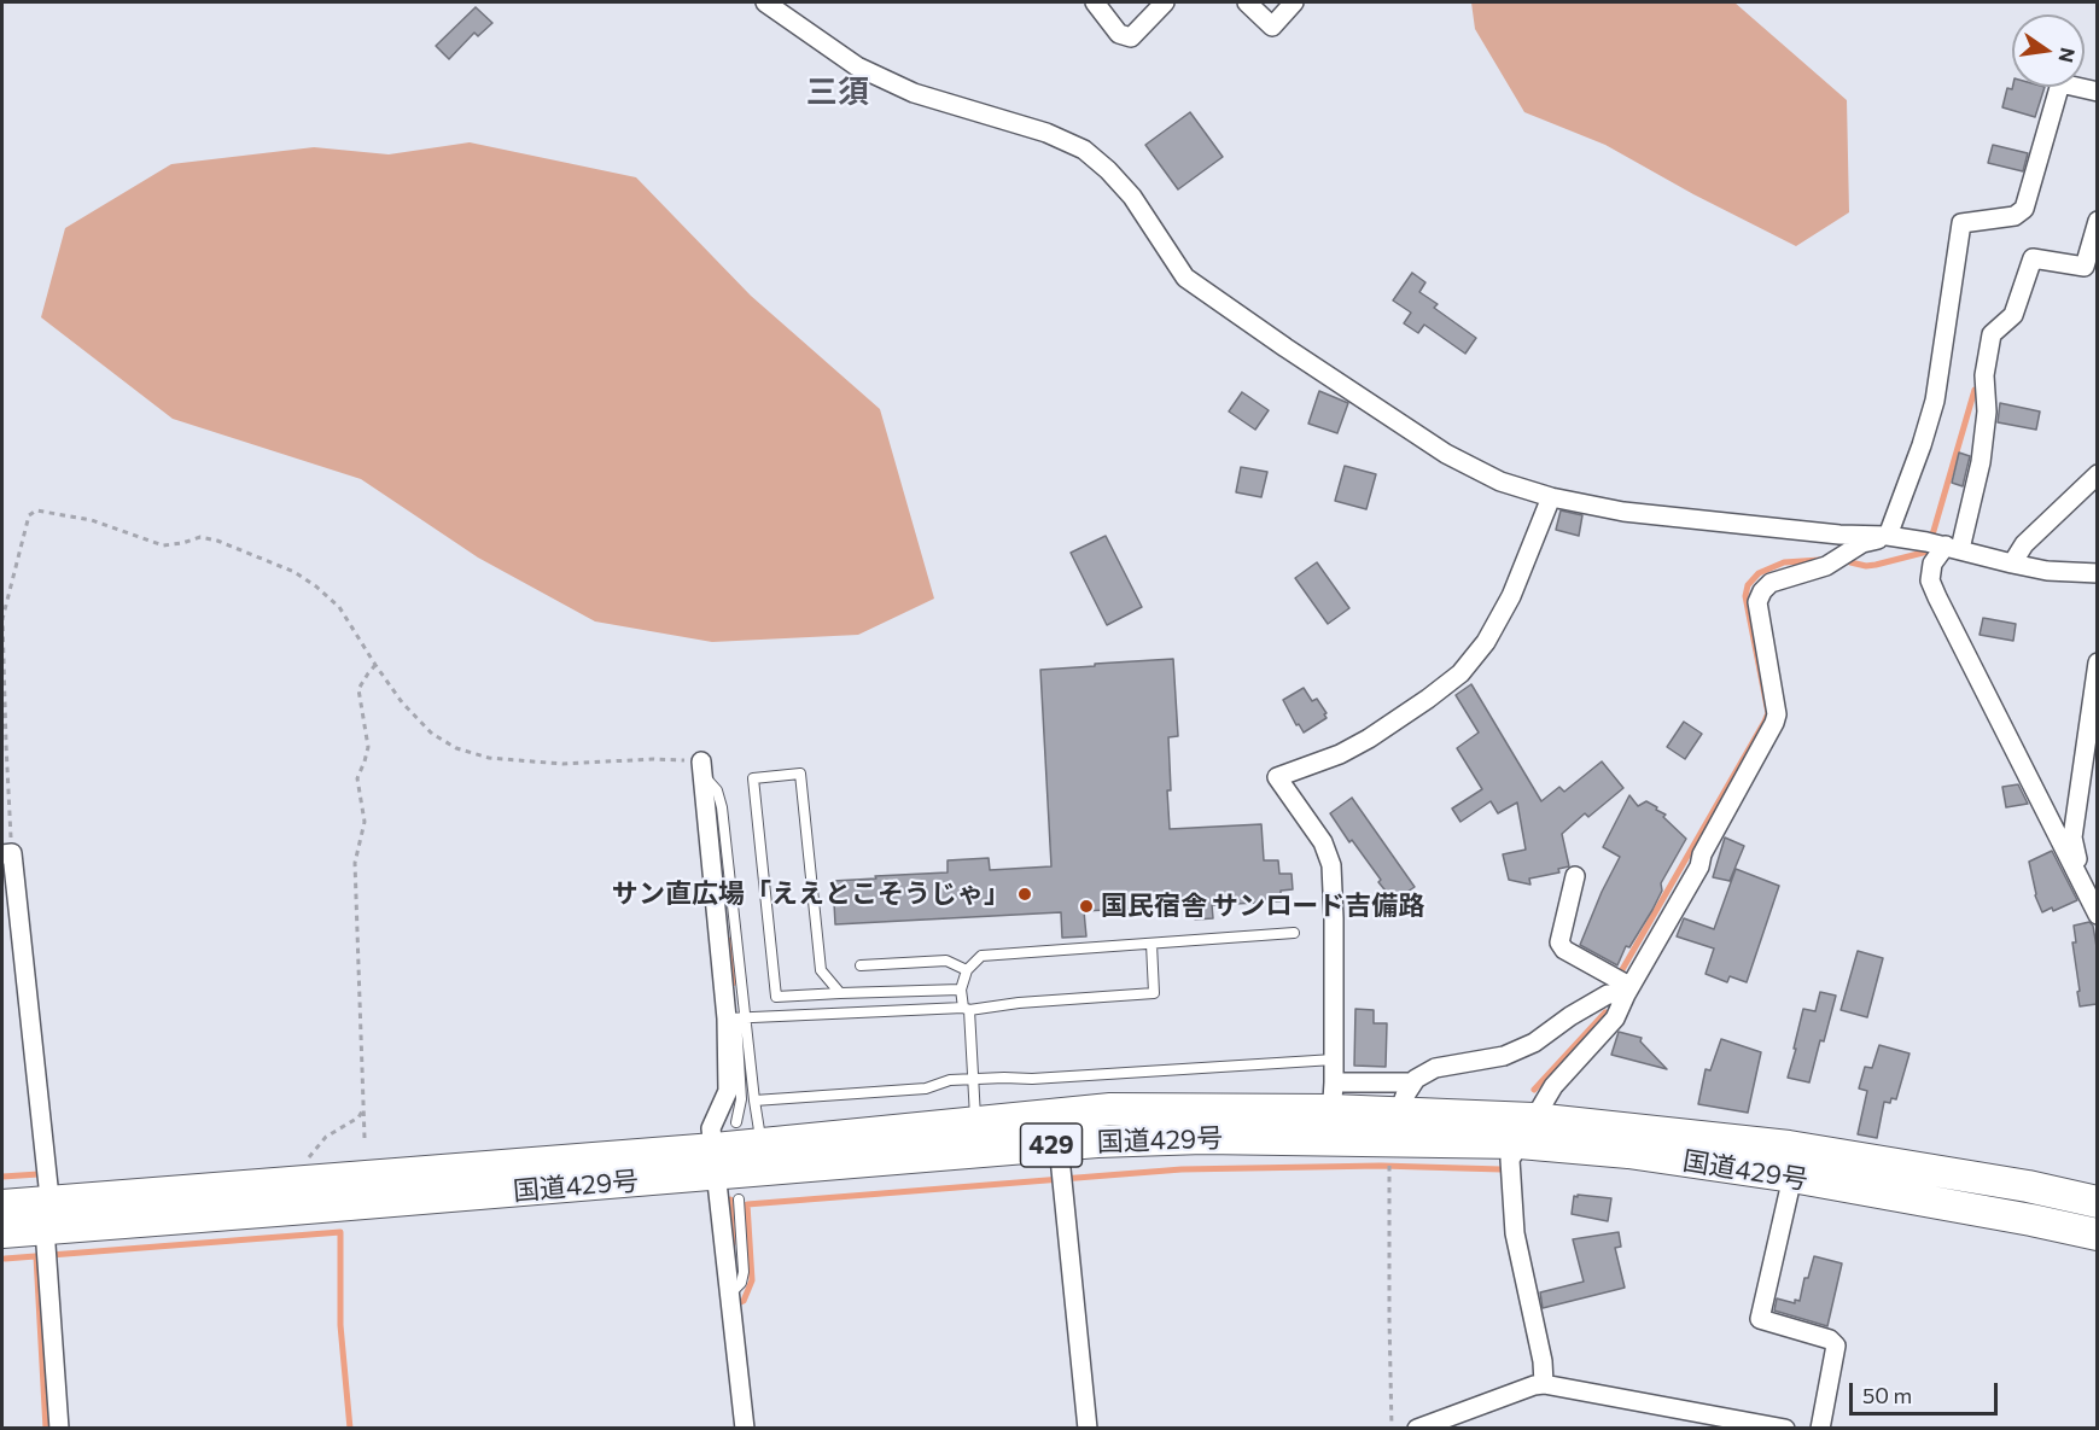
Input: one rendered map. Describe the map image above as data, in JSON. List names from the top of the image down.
{
  "streets": {
    "highway": ["国道429号", "429"]
  },
  "districts": ["三須"],
  "places": ["サン直広場「ええとこそうじゃ」", "国民宿舎 サンロード吉備路"],
  "scale_bar": "50 m",
  "north": "right"
}
